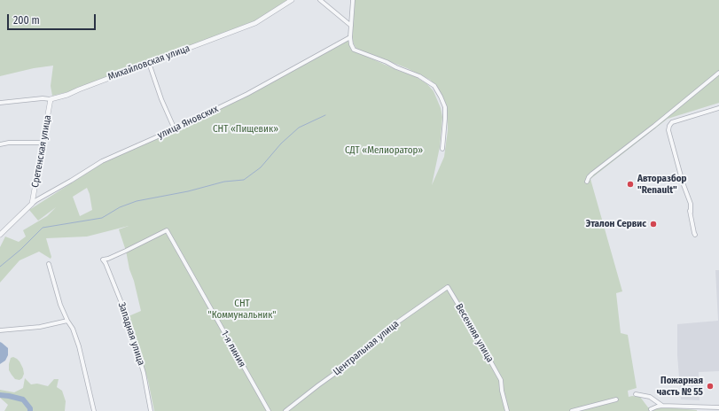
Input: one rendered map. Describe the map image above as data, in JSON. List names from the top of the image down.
{
  "streets": {
    "street": [
      "Михайловская улица",
      "улица Яновских",
      "Сретенская улица",
      "Весенняя улица",
      "Западная улица",
      "Центральная улица",
      "1-я линия"
    ]
  },
  "crossings": [
    ["Михайловская улица", "Сретенская улица"],
    ["улица Яновских", "Сретенская улица"],
    ["Весенняя улица", "Центральная улица"],
    ["Западная улица", "1-я линия"]
  ],
  "parks": ["СНТ «Пищевик»", "СДТ «Мелиоратор»", "СНТ \"Коммунальник\""],
  "places": ["Авторазбор \"Renault\"", "Эталон Сервис", "Пожарная часть № 55"],
  "scale_bar": "200 m"
}
